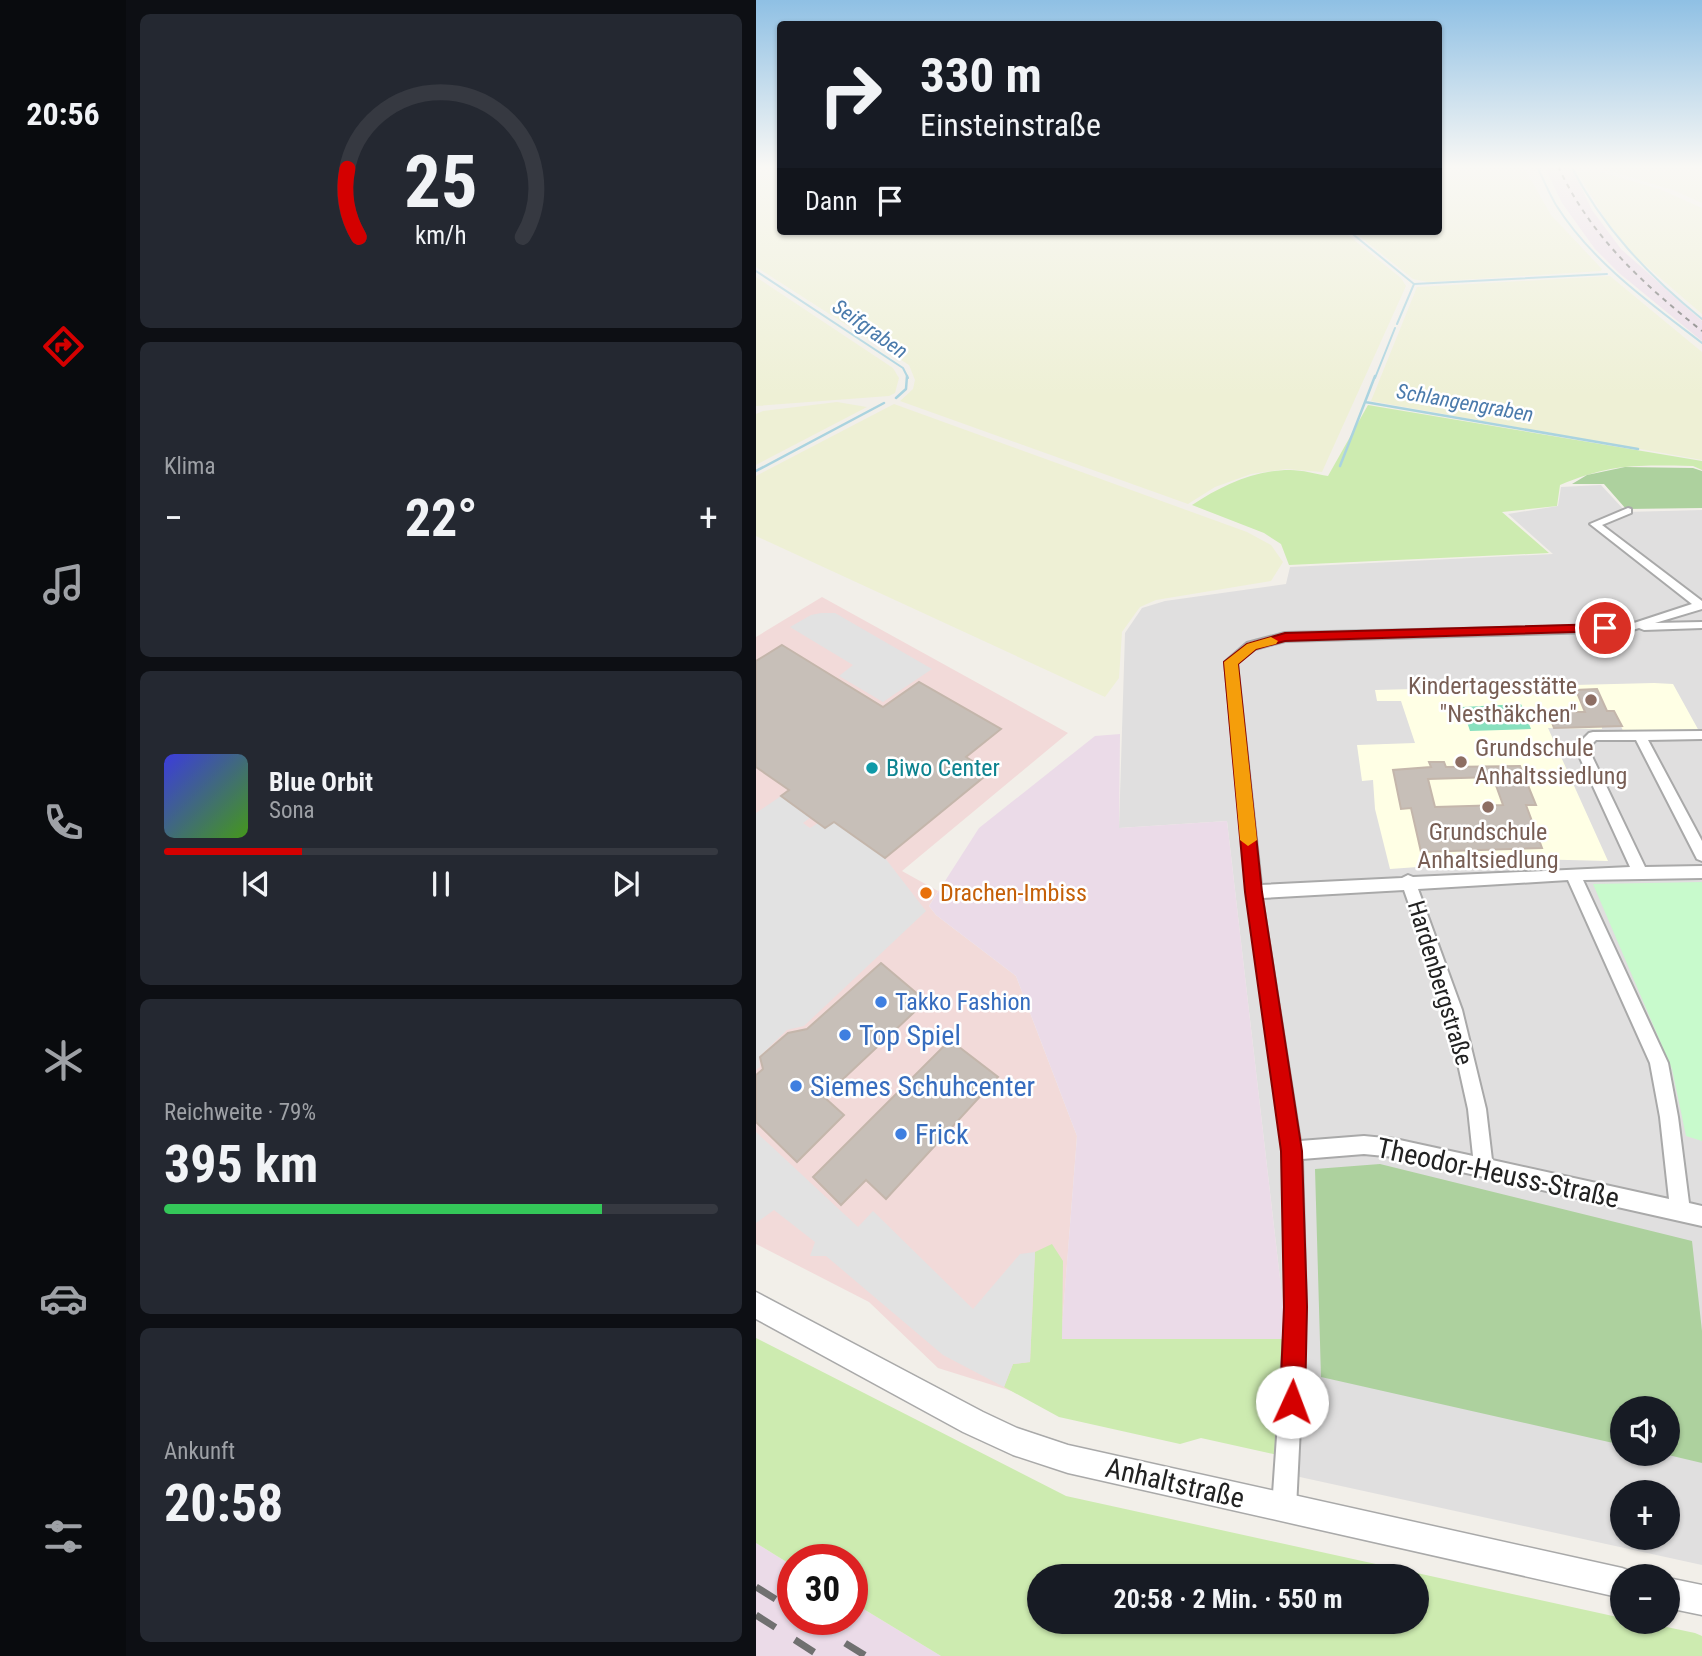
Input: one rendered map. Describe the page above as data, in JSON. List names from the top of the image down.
{
  "streets": {
    "street": ["Hardenbergstraße", "Theodor-Heuss-Straße", "Anhaltstraße"]
  },
  "crossings": [
    ["Hardenbergstraße", "Theodor-Heuss-Straße"]
  ],
  "water": ["Seifgraben", "Schlangengraben"],
  "places": [
    "Kindertagesstätte \"Nesthäkchen\"",
    "Grundschule Anhaltssiedlung",
    "Biwo Center",
    "Grundschule Anhaltsiedlung",
    "Drachen-Imbiss",
    "Takko Fashion",
    "Top Spiel",
    "Siemes Schuhcenter",
    "Frick"
  ],
  "page": {
    "tabs": "20:56",
    "turn": ["330 m", "Einsteinstraße"],
    "then": "Dann",
    "tile": [
      "Klima",
      ["Reichweite · 79%", "395 km"],
      ["Ankunft", "20:58"]
    ],
    "heat": ["−", "22°", "+"],
    "song": ["Blue Orbit", "Sona"],
    "map_buttons": ["+", "−"],
    "limit": "30",
    "trip": "20:58 · 2 Min. · 550 m",
    "gauge": ["25", "km/h"]
  }
}
